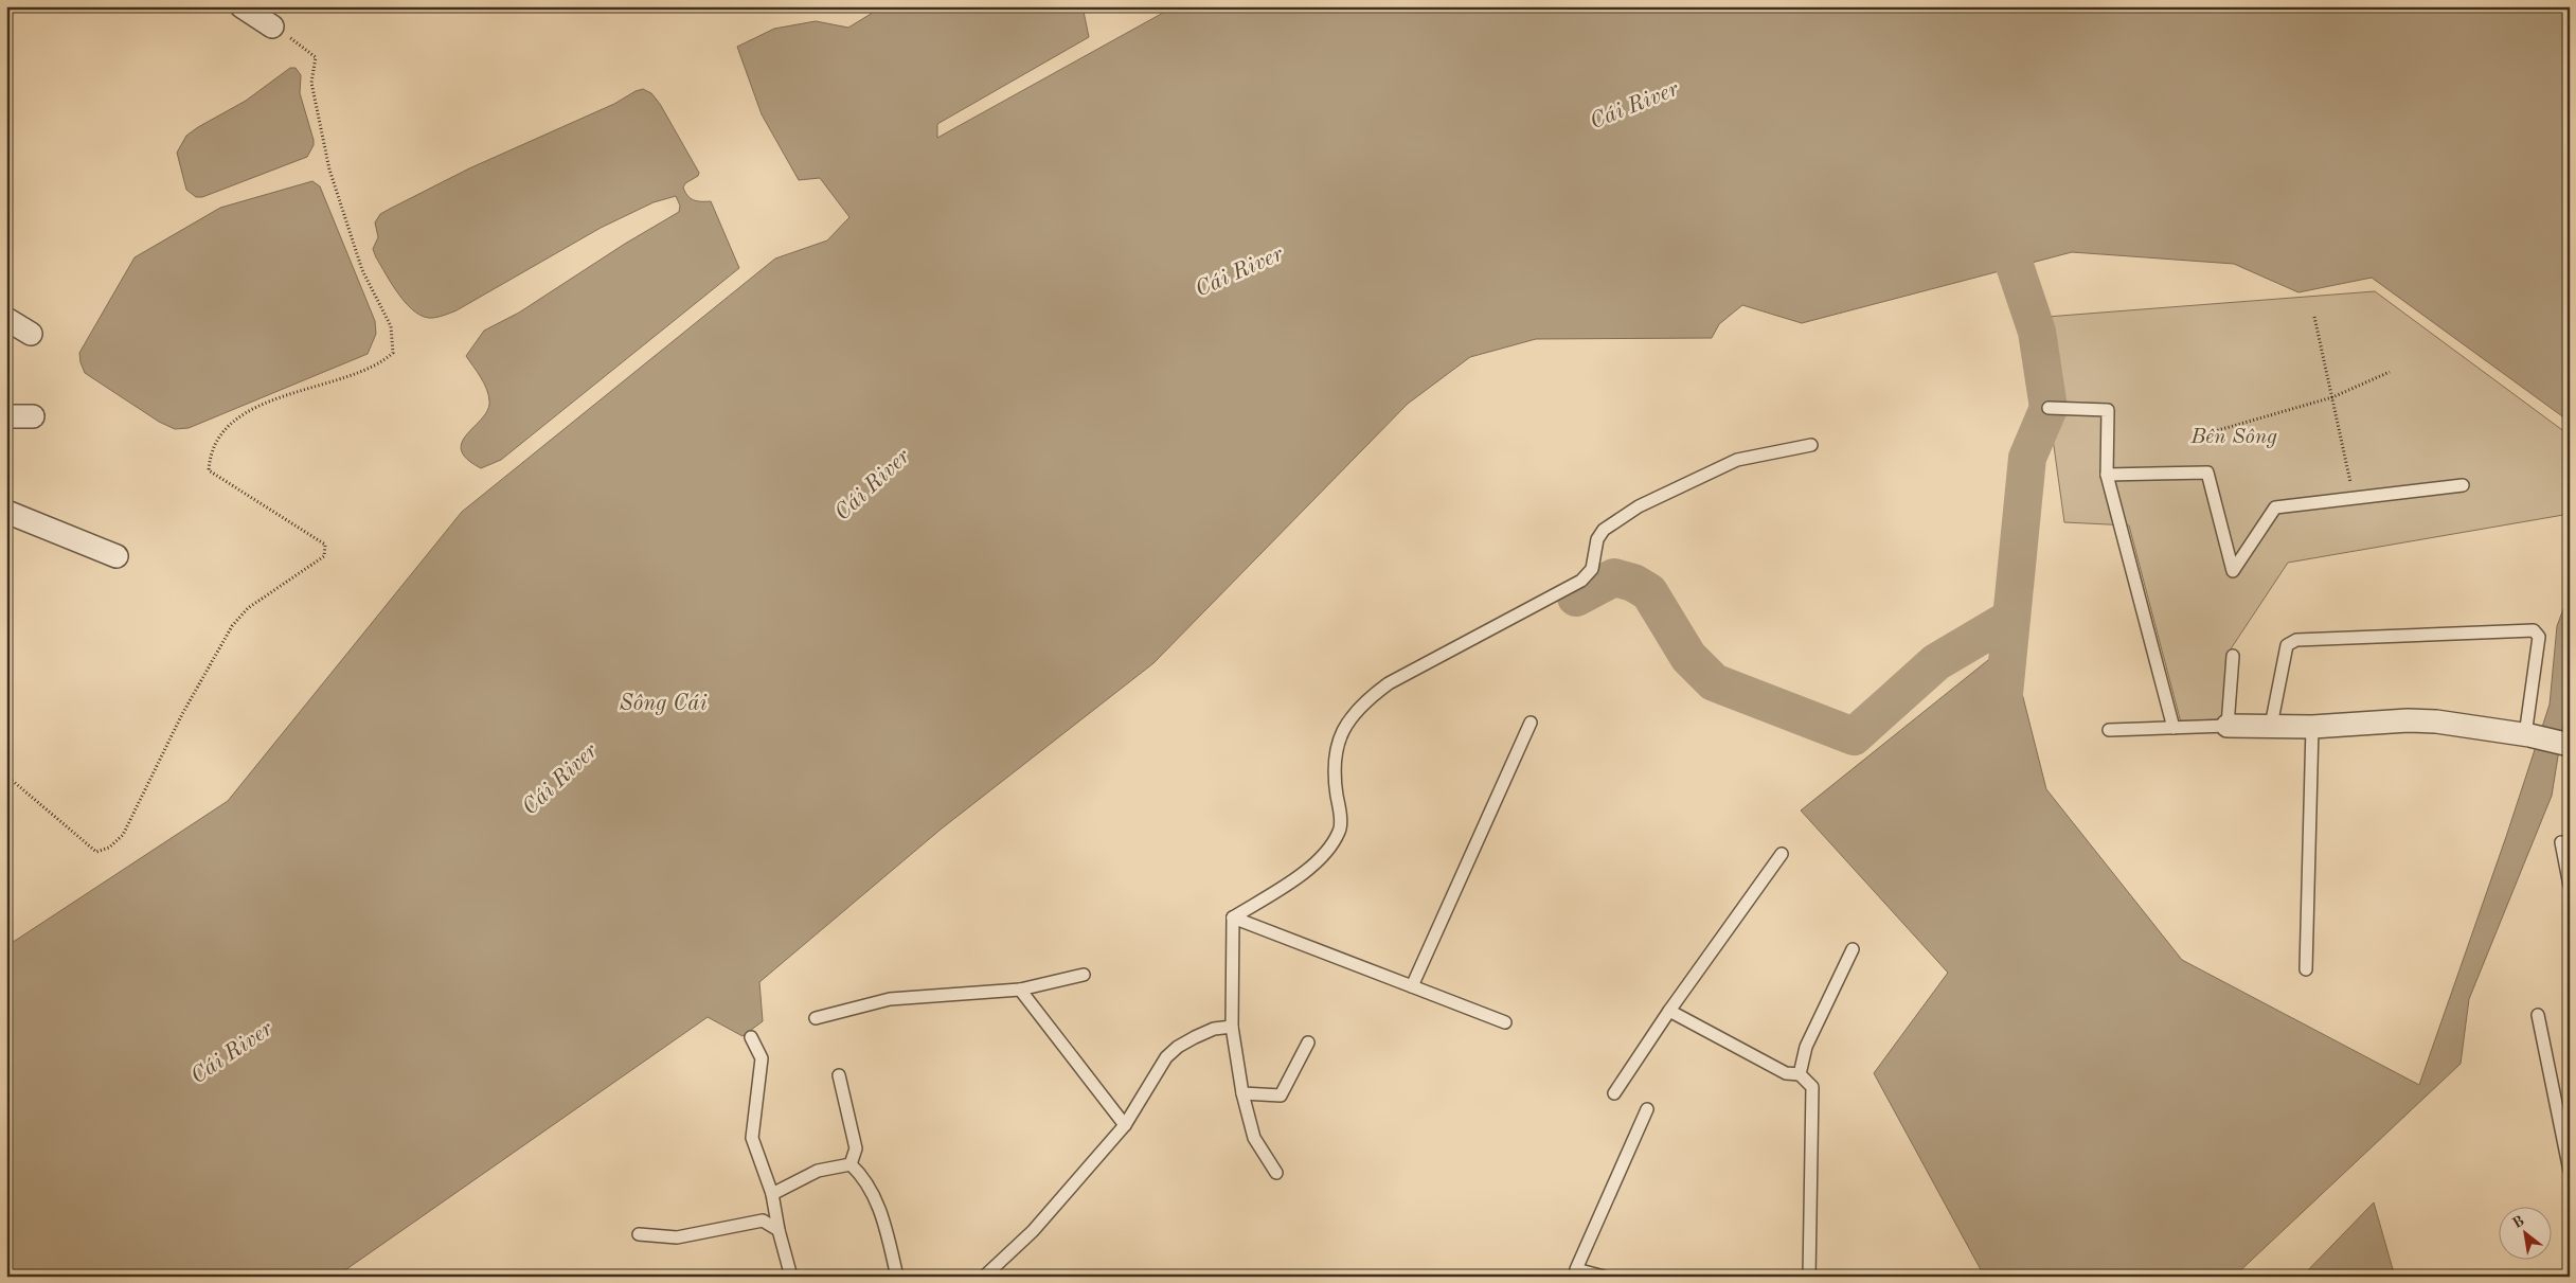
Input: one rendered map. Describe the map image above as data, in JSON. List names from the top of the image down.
{
  "water": ["Cái River", "Sông Cái"],
  "parks": ["Bên Sông"],
  "north": "top left"
}
